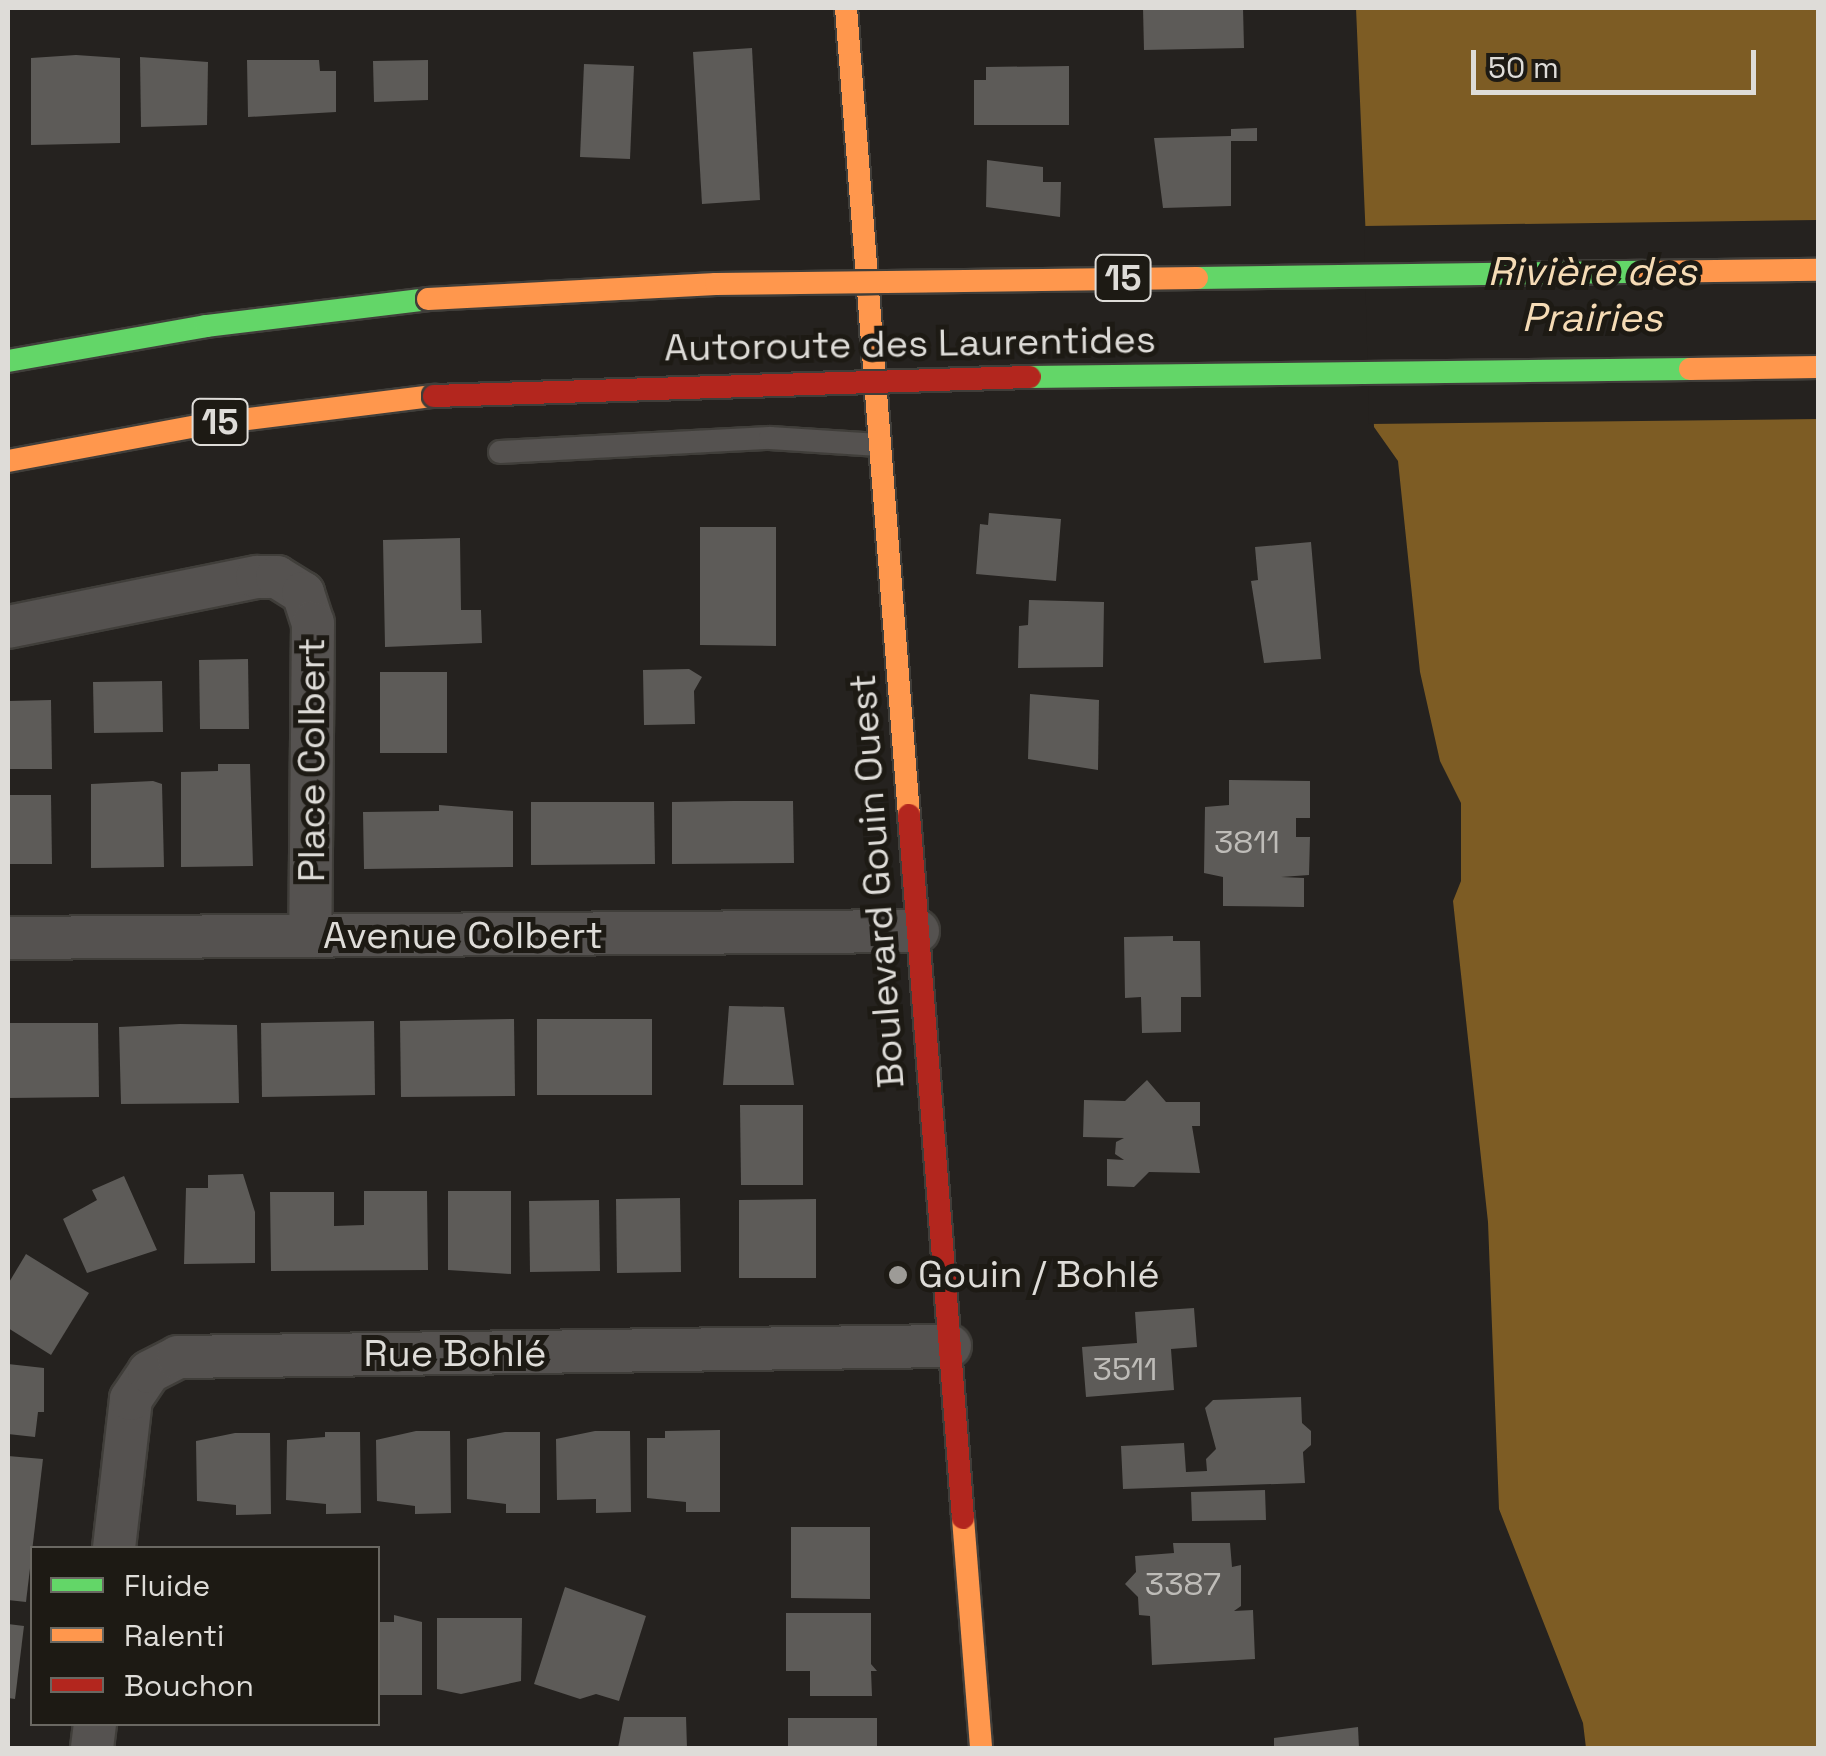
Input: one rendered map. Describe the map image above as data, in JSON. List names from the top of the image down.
{
  "streets": {
    "main road": ["15", "Autoroute des Laurentides", "Boulevard Gouin Ouest"],
    "street": ["Place Colbert", "Avenue Colbert", "Rue Bohlé"]
  },
  "crossings": [
    ["Place Colbert", "Avenue Colbert"],
    ["Boulevard Gouin Ouest", "Avenue Colbert"],
    ["Boulevard Gouin Ouest", "Rue Bohlé"]
  ],
  "water": ["Rivière des Prairies"],
  "places": ["Gouin / Bohlé"],
  "house_numbers": ["3811", "3511", "3387"],
  "legend": ["Fluide", "Ralenti", "Bouchon"],
  "scale_bar": "50 m"
}
